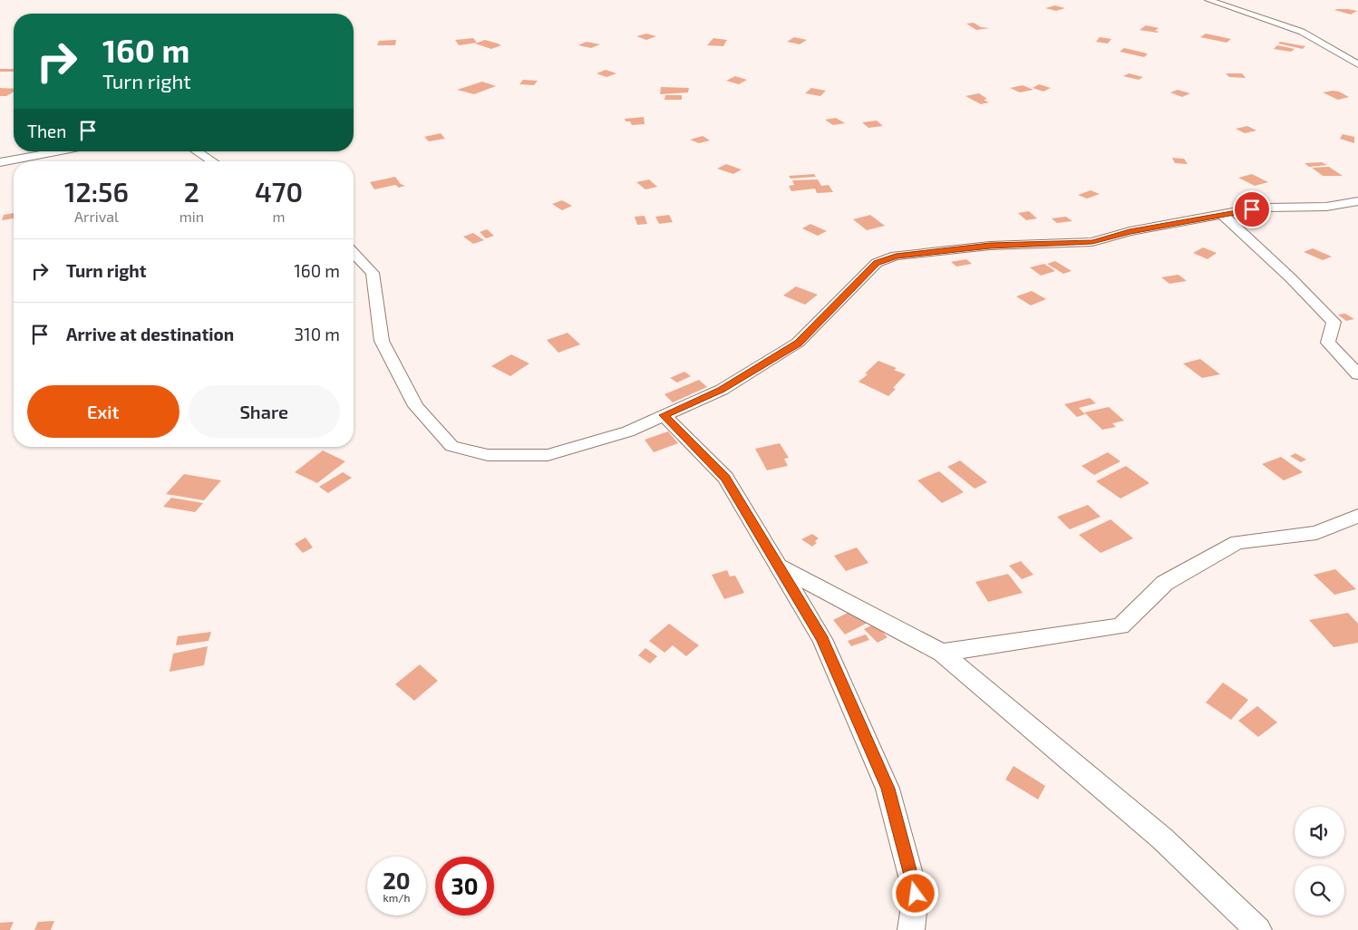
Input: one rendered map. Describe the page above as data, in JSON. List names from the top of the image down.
{
  "page": {
    "turn": ["160 m", "Turn right"],
    "then": "Then",
    "eta": [
      "12:56",
      "Arrival",
      "2",
      "min",
      "470",
      "m"
    ],
    "list": [
      {
        "name": "Turn right",
        "value": "160 m"
      },
      {
        "name": "Arrive at destination",
        "value": "310 m"
      }
    ],
    "buttons": ["Exit", "Share"],
    "speed": "20 km/h",
    "limit": "30"
  }
}
